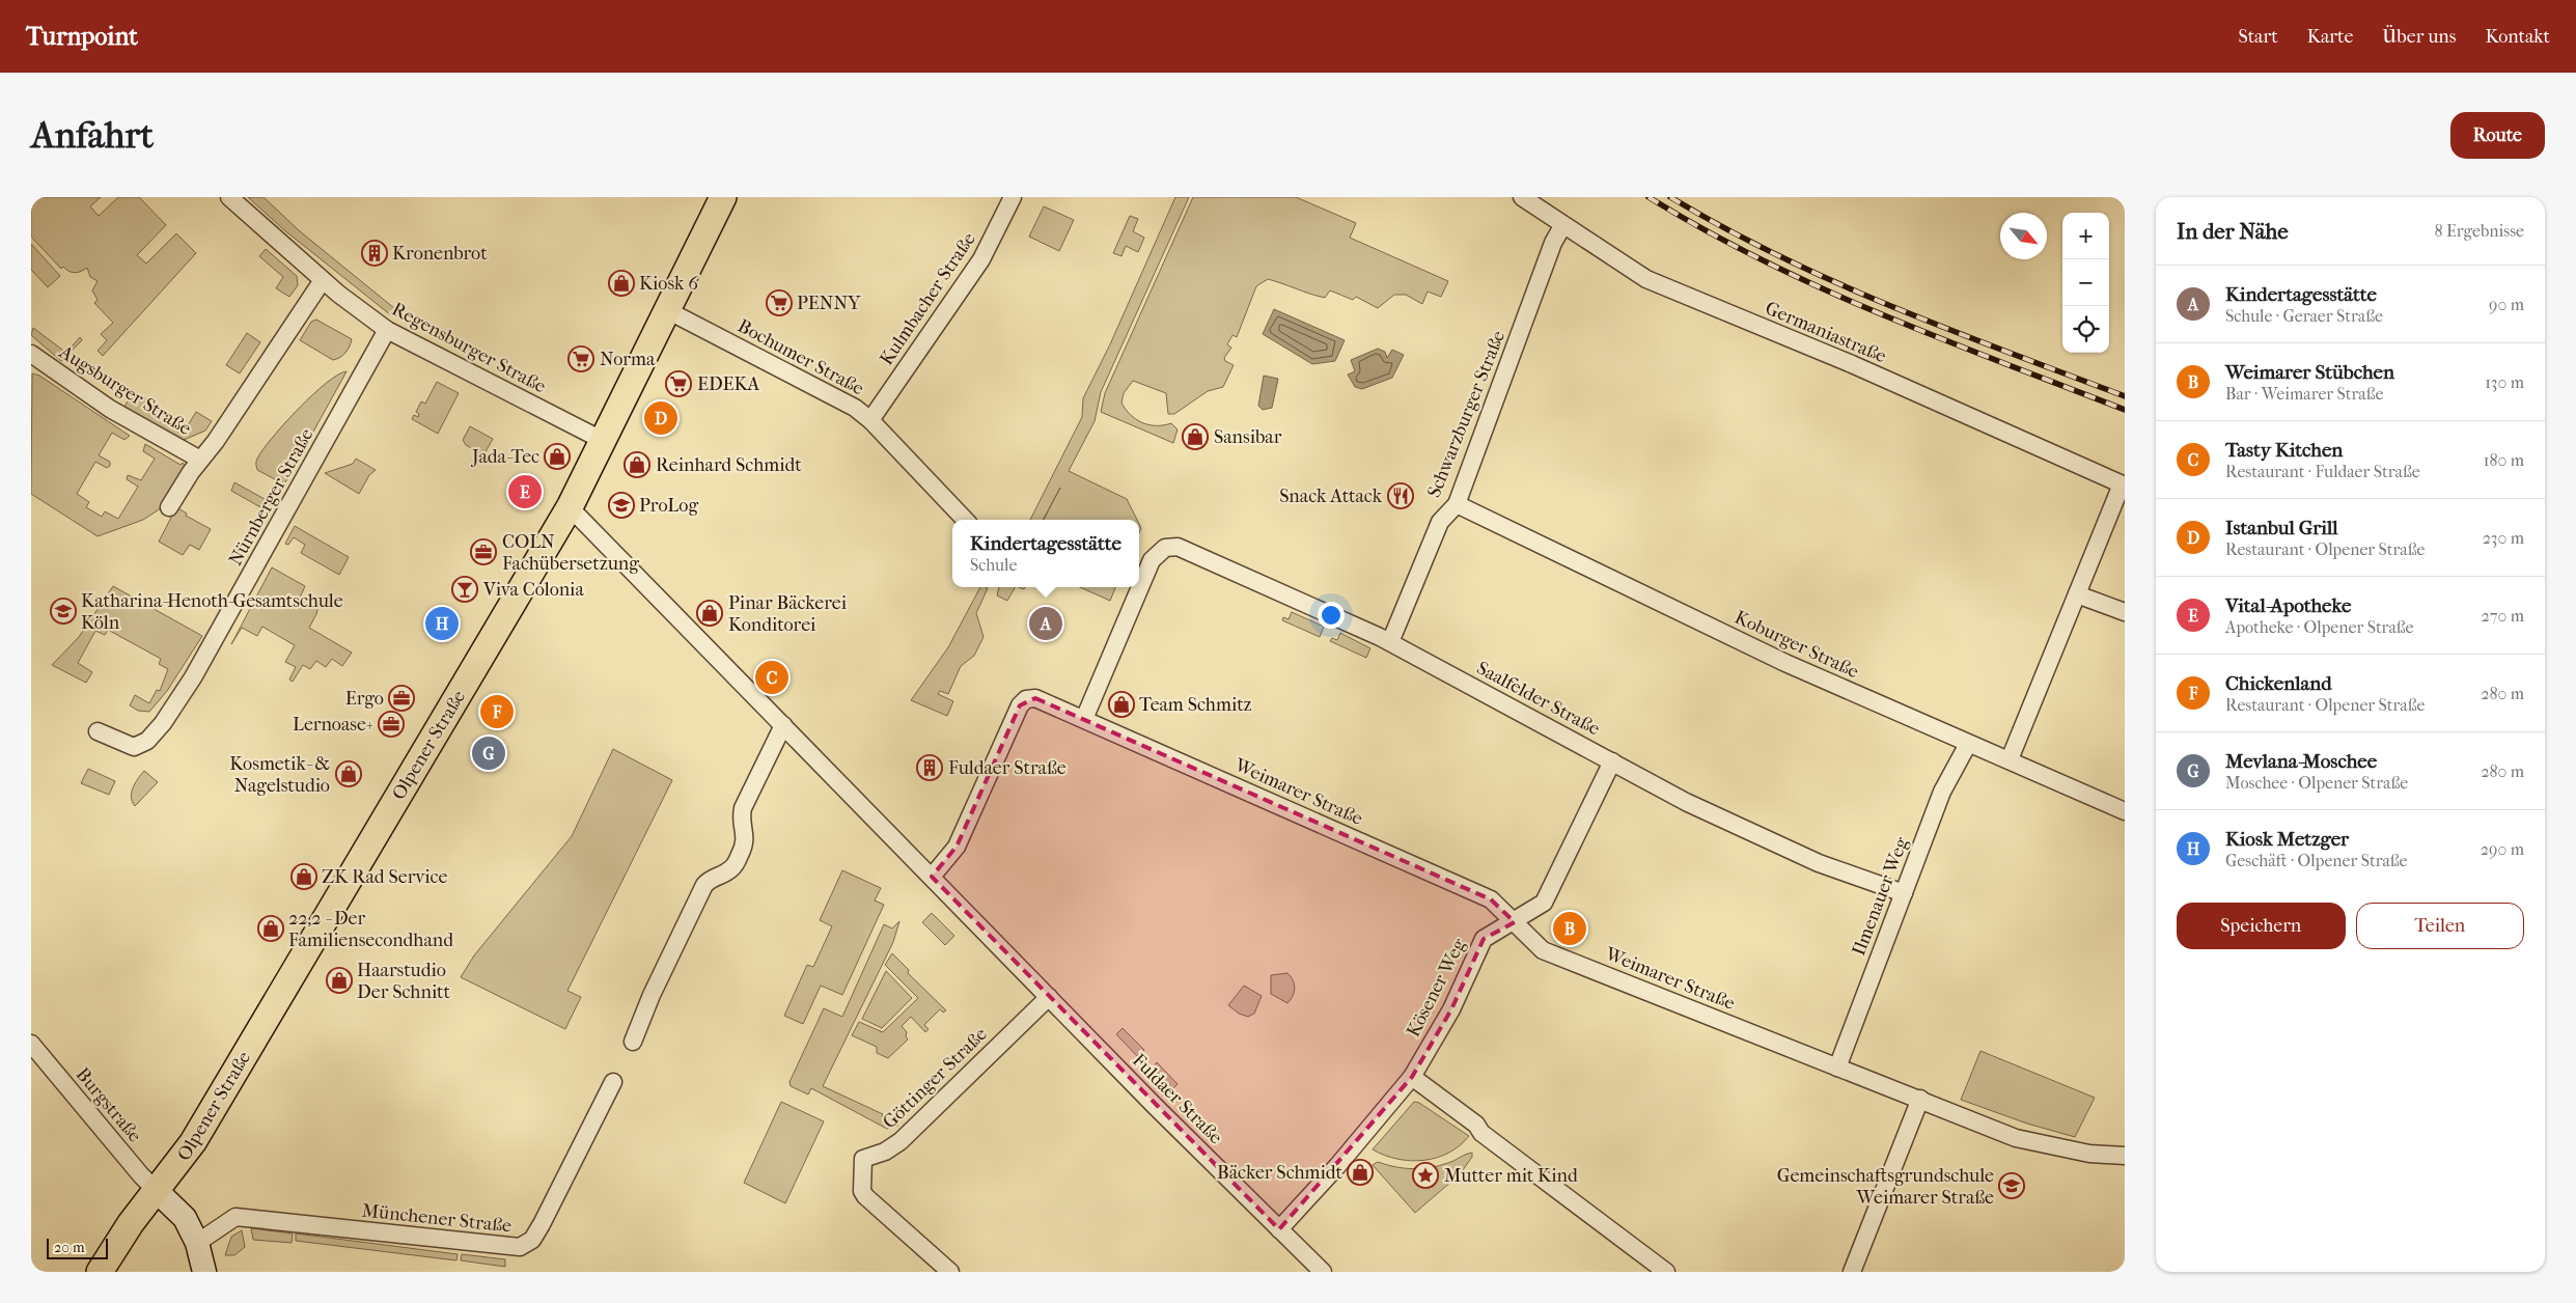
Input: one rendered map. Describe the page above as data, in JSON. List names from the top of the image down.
{
  "streets": {
    "main road": ["Olpener Straße"],
    "street": [
      "Kulmbacher Straße",
      "Germaniastraße",
      "Regensburger Straße",
      "Bochumer Straße",
      "Augsburger Straße",
      "Schwarzburger Straße",
      "Nürnberger Straße",
      "Koburger Straße",
      "Saalfelder Straße",
      "Weimarer Straße",
      "Ilmenauer Weg",
      "Kösener Weg",
      "Göttinger Straße",
      "Fuldaer Straße",
      "Burgstraße",
      "Münchener Straße"
    ]
  },
  "crossings": [
    ["Kulmbacher Straße", "Bochumer Straße"],
    ["Germaniastraße", "Schwarzburger Straße"],
    ["Regensburger Straße", "Nürnberger Straße"],
    ["Regensburger Straße", "Olpener Straße"],
    ["Bochumer Straße", "Olpener Straße"],
    ["Schwarzburger Straße", "Koburger Straße"],
    ["Schwarzburger Straße", "Saalfelder Straße"],
    ["Koburger Straße", "Ilmenauer Weg"],
    ["Saalfelder Straße", "Weimarer Straße"],
    ["Saalfelder Straße", "Ilmenauer Weg"],
    ["Saalfelder Straße", "Kösener Weg"],
    ["Olpener Straße", "Fuldaer Straße"],
    ["Olpener Straße", "Burgstraße"],
    ["Weimarer Straße", "Ilmenauer Weg"],
    ["Weimarer Straße", "Kösener Weg"],
    ["Weimarer Straße", "Fuldaer Straße"],
    ["Kösener Weg", "Fuldaer Straße"],
    ["Göttinger Straße", "Fuldaer Straße"]
  ],
  "places": {
    "building": ["Kronenbrot", "Fuldaer Straße"],
    "shop": [
      "Kiosk 6",
      "Sansibar",
      "Jada-Tec",
      "Reinhard Schmidt",
      "Pinar Bäckerei Konditorei",
      "Team Schmitz",
      "Kosmetik- & Nagelstudio",
      "ZK Rad Service",
      "22,2 - Der Familiensecondhand",
      "Haarstudio Der Schnitt",
      "Bäcker Schmidt"
    ],
    "supermarket": ["PENNY", "Norma", "EDEKA"],
    "restaurant": ["Snack Attack"],
    "school or university": ["ProLog", "Katharina-Henoth-Gesamtschule Köln", "Gemeinschaftsgrundschule Weimarer Straße"],
    "office": ["COLN Fachübersetzung", "Ergo", "Lernoase+"],
    "bar": ["Viva Colonia"],
    "place": ["Mutter mit Kind"]
  },
  "scale_bar": "20 m",
  "north": "bottom right",
  "page": {
    "header": "Turnpoint",
    "nav": [
      "Start",
      "Karte",
      "Über uns",
      "Kontakt"
    ],
    "buttons": [
      "Route",
      ["Speichern", "Teilen"]
    ],
    "title": "Anfahrt",
    "heading": ["In der Nähe", "8 Ergebnisse"],
    "map_buttons": ["+", "−"],
    "list": [
      {
        "mark": "A",
        "name": "Kindertagesstätte",
        "note": "Schule · Geraer Straße",
        "value": "90 m"
      },
      {
        "mark": "B",
        "name": "Weimarer Stübchen",
        "note": "Bar · Weimarer Straße",
        "value": "130 m"
      },
      {
        "mark": "C",
        "name": "Tasty Kitchen",
        "note": "Restaurant · Fuldaer Straße",
        "value": "180 m"
      },
      {
        "mark": "D",
        "name": "Istanbul Grill",
        "note": "Restaurant · Olpener Straße",
        "value": "230 m"
      },
      {
        "mark": "E",
        "name": "Vital-Apotheke",
        "note": "Apotheke · Olpener Straße",
        "value": "270 m"
      },
      {
        "mark": "F",
        "name": "Chickenland",
        "note": "Restaurant · Olpener Straße",
        "value": "280 m"
      },
      {
        "mark": "G",
        "name": "Mevlana-Moschee",
        "note": "Moschee · Olpener Straße",
        "value": "280 m"
      },
      {
        "mark": "H",
        "name": "Kiosk Metzger",
        "note": "Geschäft · Olpener Straße",
        "value": "290 m"
      }
    ],
    "pins": [
      "D",
      "E",
      "A",
      "H",
      "C",
      "F",
      "G",
      "B"
    ],
    "popup": ["Kindertagesstätte", "Schule"],
    "scale": "20 m"
  }
}
